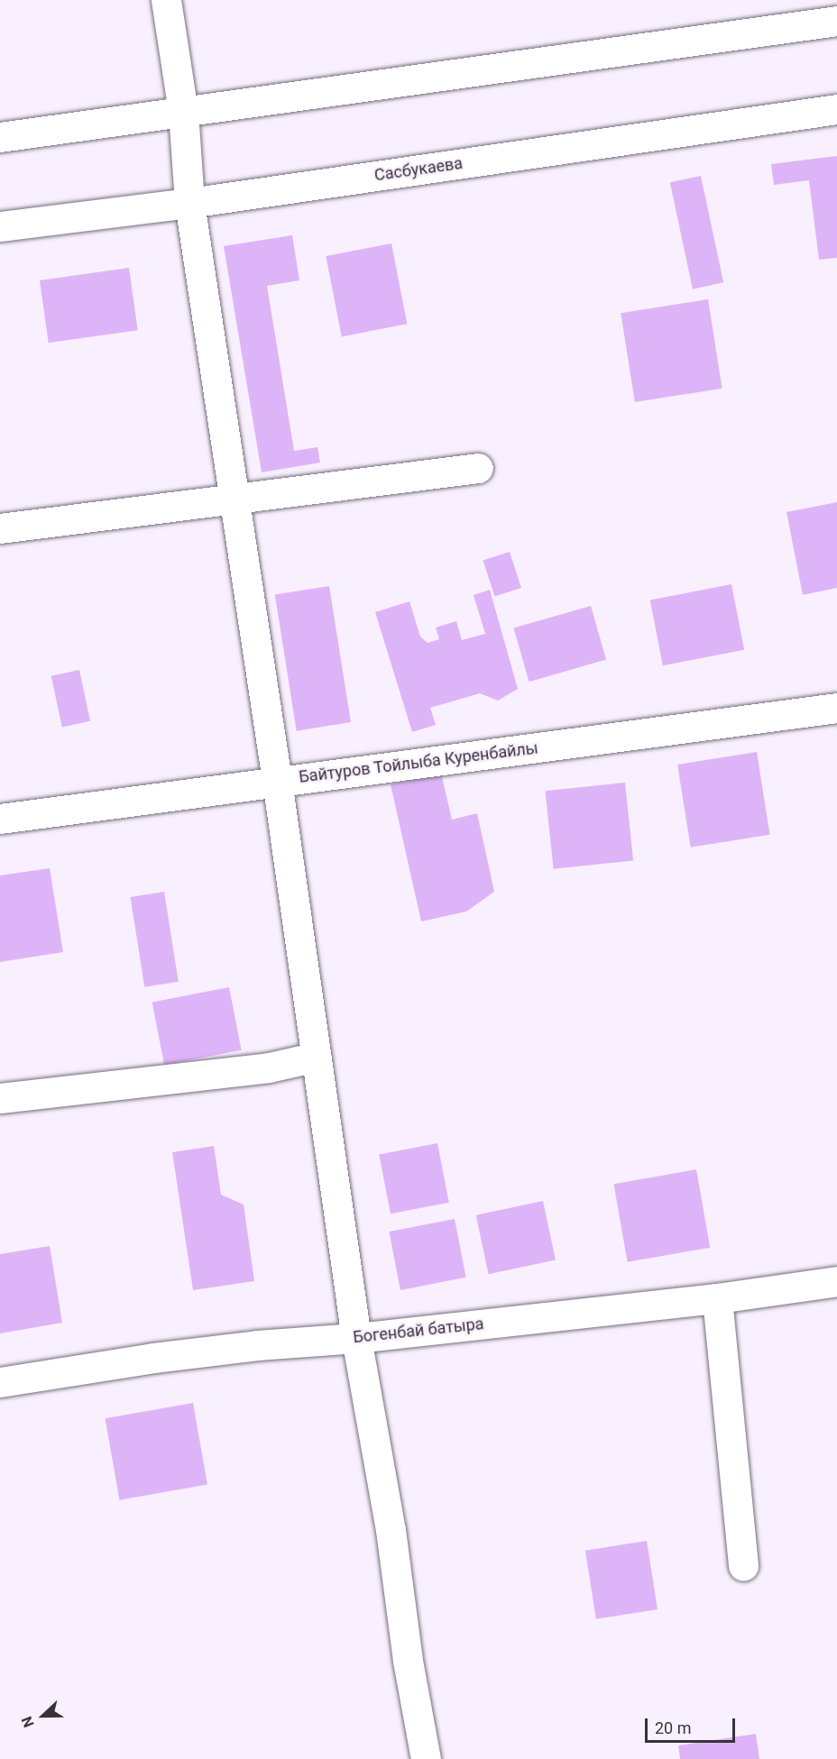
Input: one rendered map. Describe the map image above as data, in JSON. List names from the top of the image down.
{
  "streets": {
    "street": ["Сасбукаева", "Байтуров Тойлыба Куренбайлы", "Богенбай батыра"]
  },
  "scale_bar": "20 m",
  "north": "left"
}
